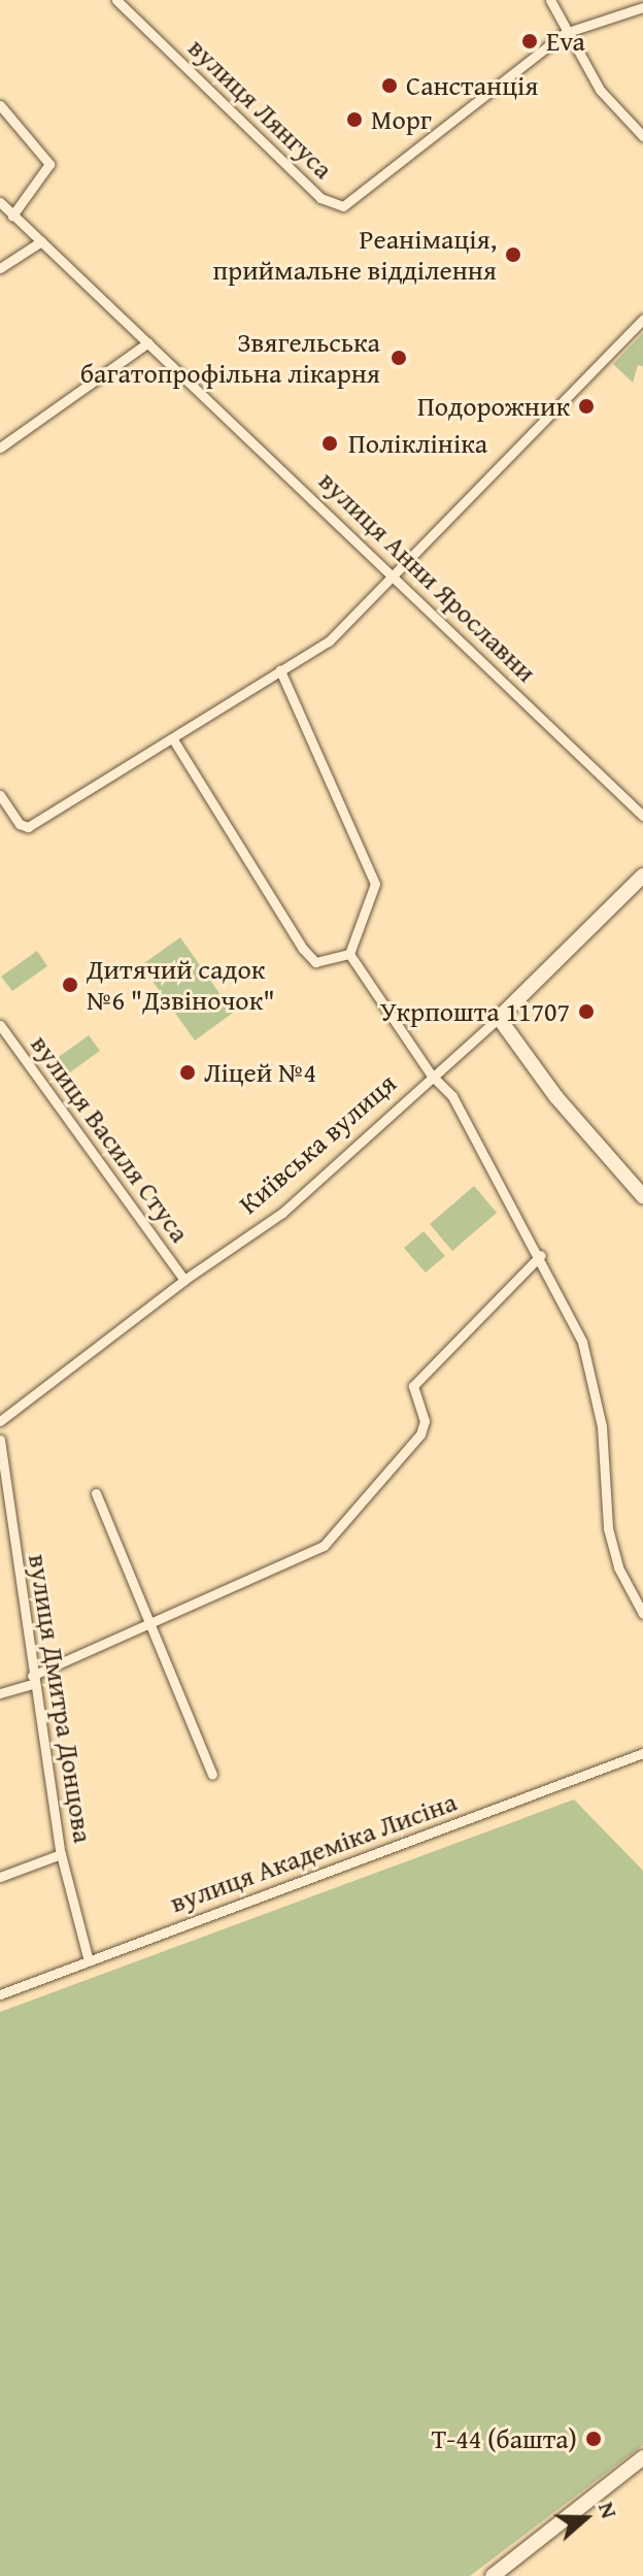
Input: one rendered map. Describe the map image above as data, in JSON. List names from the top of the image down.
{
  "streets": {
    "main road": ["Київська вулиця"],
    "street": [
      "вулиця Лянгуса",
      "вулиця Анни Ярославни",
      "вулиця Василя Стуса",
      "вулиця Дмитра Донцова",
      "вулиця Академіка Лисіна"
    ]
  },
  "crossings": [
    ["вулиця Василя Стуса", "Київська вулиця"],
    ["вулиця Дмитра Донцова", "вулиця Академіка Лисіна"]
  ],
  "places": [
    "Eva",
    "Санстанція",
    "Морг",
    "Реанімація, приймальне відділення",
    "Звягельська багатопрофільна лікарня",
    "Подорожник",
    "Поліклініка",
    "Дитячий садок №6 \"Дзвіночок\"",
    "Укрпошта 11707",
    "Ліцей №4",
    "Т-44 (башта)"
  ],
  "north": "right"
}
